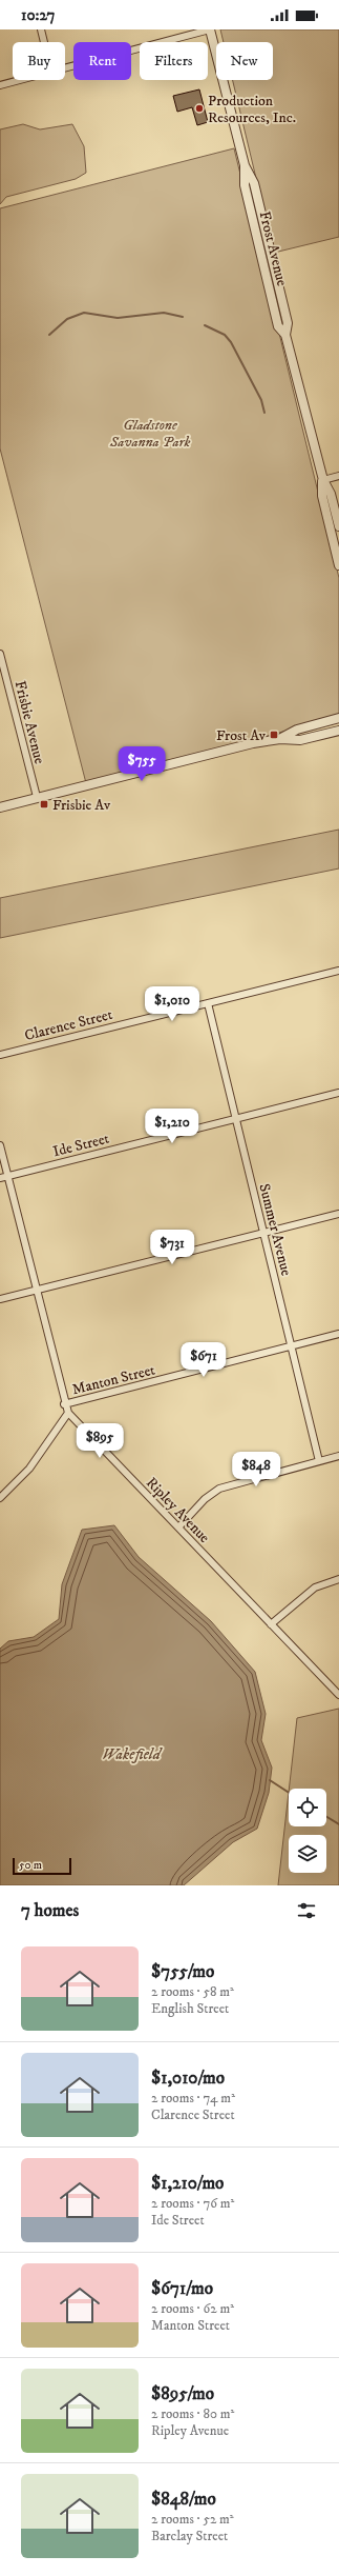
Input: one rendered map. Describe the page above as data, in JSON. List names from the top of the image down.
{
  "streets": {
    "street": [
      "Frost Avenue",
      "Frisbie Avenue",
      "Clarence Street",
      "Ide Street",
      "Summer Avenue",
      "Manton Street",
      "Ripley Avenue"
    ]
  },
  "crossings": [
    ["Clarence Street", "Summer Avenue"],
    ["Ide Street", "Summer Avenue"],
    ["Ide Street", "Ripley Avenue"],
    ["Summer Avenue", "Manton Street"],
    ["Manton Street", "Ripley Avenue"]
  ],
  "water": ["Wakefield"],
  "parks": ["Gladstone Savanna Park"],
  "places": {
    "other": ["Production Resources, Inc."],
    "transit": ["Frost Av", "Frisbie Av"]
  },
  "scale_bar": "50 m",
  "page": {
    "status": "10:27",
    "chip": [
      "Buy",
      "Rent",
      "Filters",
      "New"
    ],
    "price": [
      "$755",
      "$1,010",
      "$1,210",
      "$731",
      "$671",
      "$895",
      "$848"
    ],
    "scale": "50 m",
    "heading": "7 homes",
    "list": [
      {
        "name": "$755/mo",
        "note": "2 rooms · 58 m² · English Street"
      },
      {
        "name": "$1,010/mo",
        "note": "2 rooms · 74 m² · Clarence Street"
      },
      {
        "name": "$1,210/mo",
        "note": "2 rooms · 76 m² · Ide Street"
      },
      {
        "name": "$671/mo",
        "note": "2 rooms · 62 m² · Manton Street"
      },
      {
        "name": "$895/mo",
        "note": "2 rooms · 80 m² · Ripley Avenue"
      },
      {
        "name": "$848/mo",
        "note": "2 rooms · 52 m² · Barclay Street"
      }
    ]
  }
}
